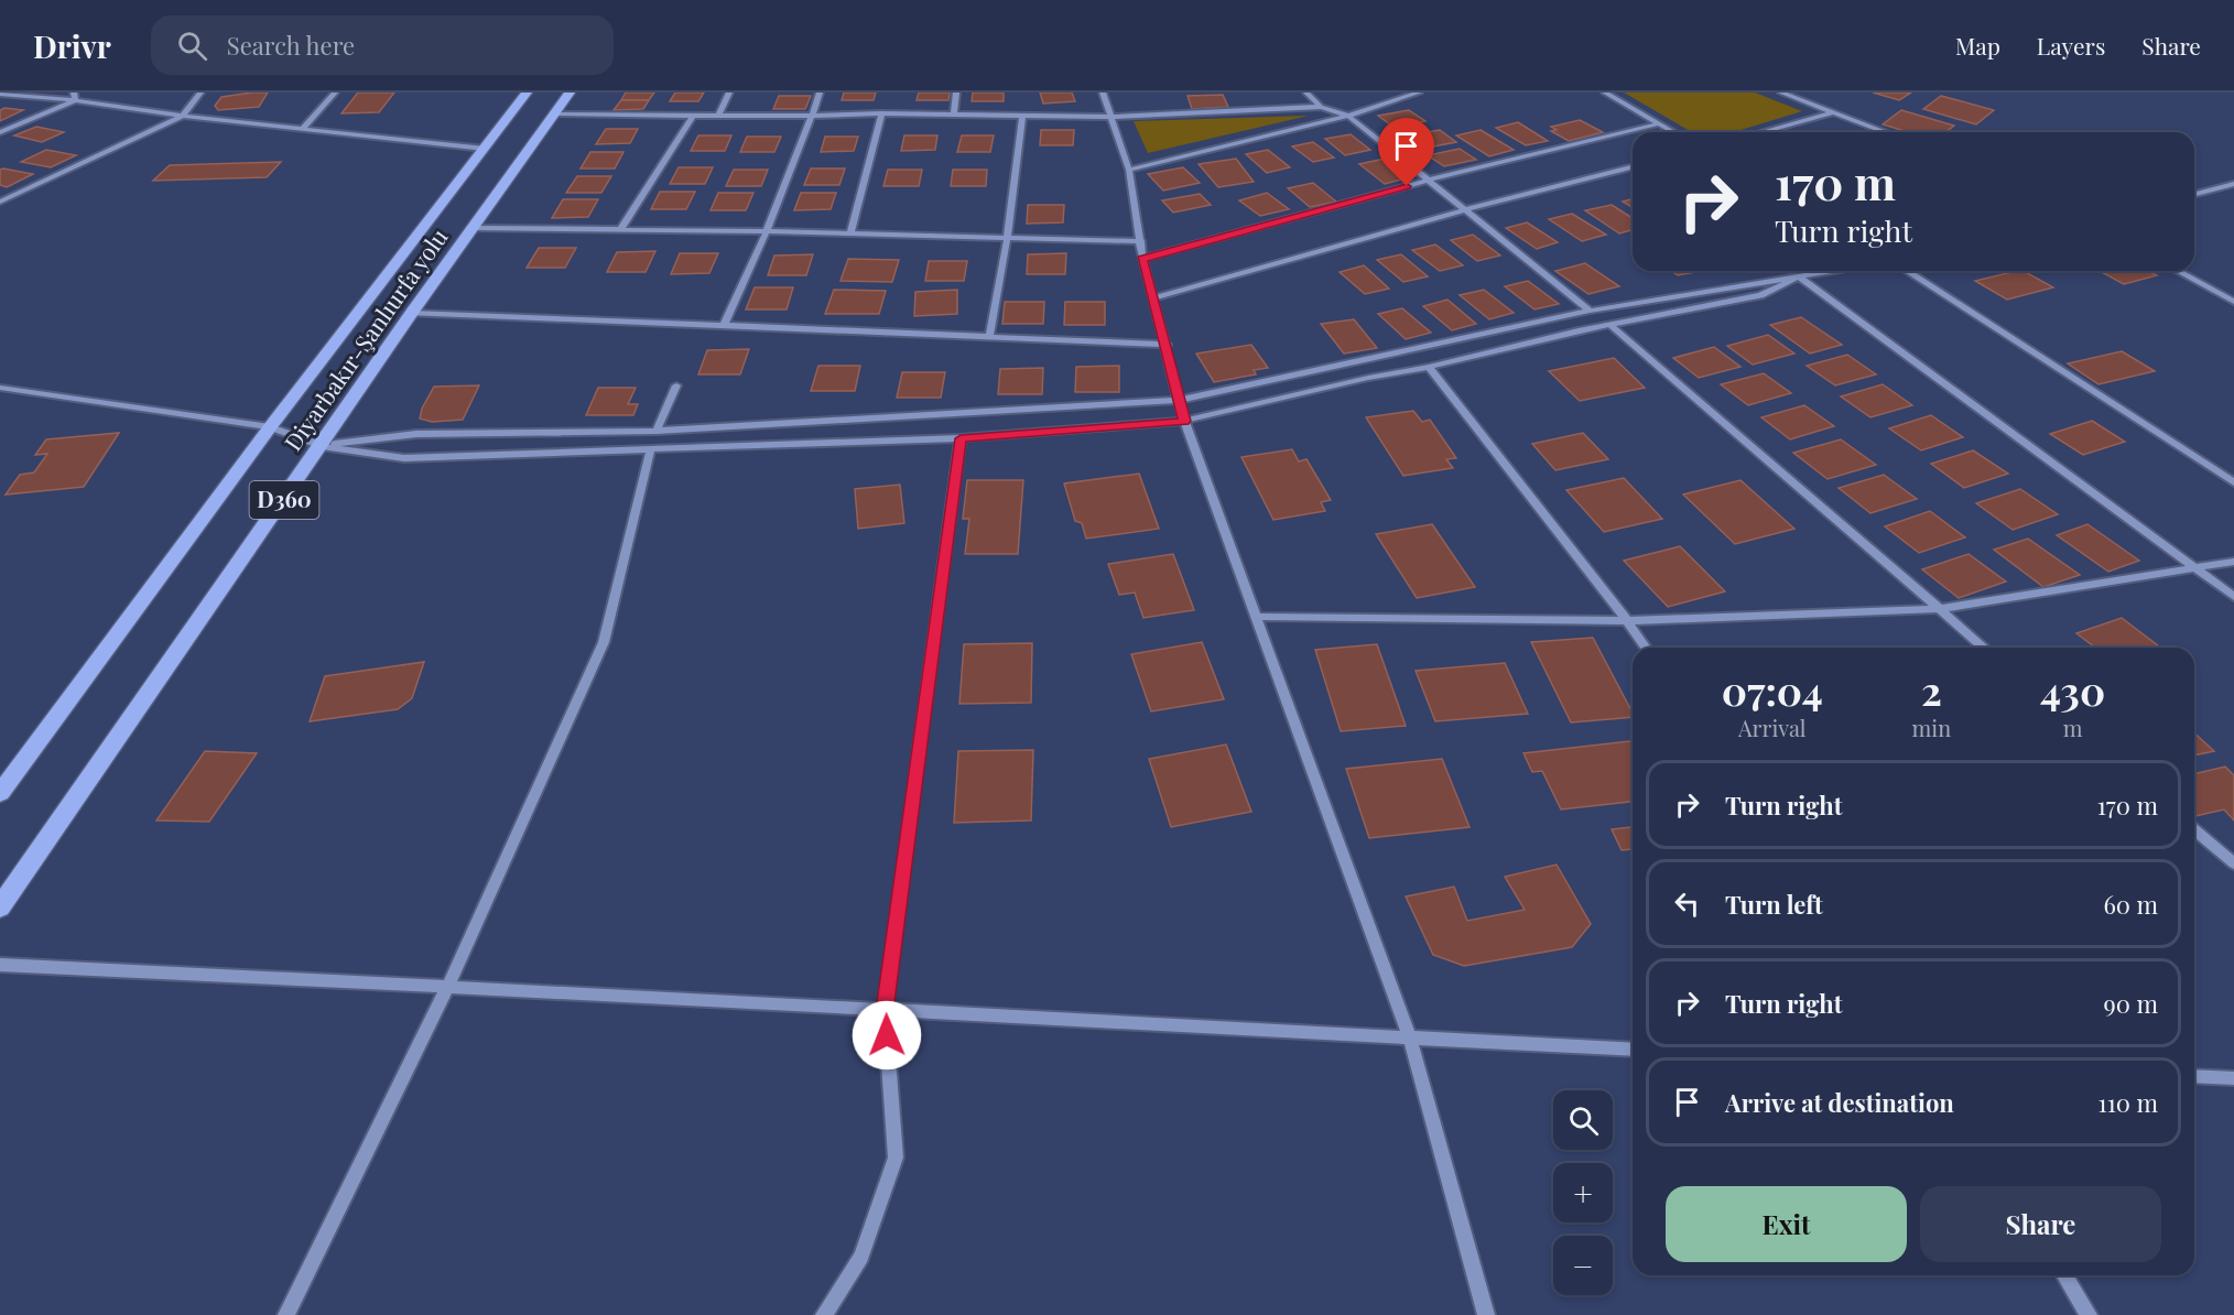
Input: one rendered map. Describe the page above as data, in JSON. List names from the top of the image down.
{
  "streets": {
    "highway": ["Diyarbakır-Şanlıurfa yolu", "D360"]
  },
  "page": {
    "header": "Drivr",
    "search": "Search here",
    "nav": ["Map", "Layers", "Share"],
    "turn": ["170 m", "Turn right"],
    "eta": [
      "07:04",
      "Arrival",
      "2",
      "min",
      "430",
      "m"
    ],
    "list": [
      {
        "name": "Turn right",
        "value": "170 m"
      },
      {
        "name": "Turn left",
        "value": "60 m"
      },
      {
        "name": "Turn right",
        "value": "90 m"
      },
      {
        "name": "Arrive at destination",
        "value": "110 m"
      }
    ],
    "map_buttons": ["+", "−"],
    "buttons": ["Exit", "Share"]
  }
}
